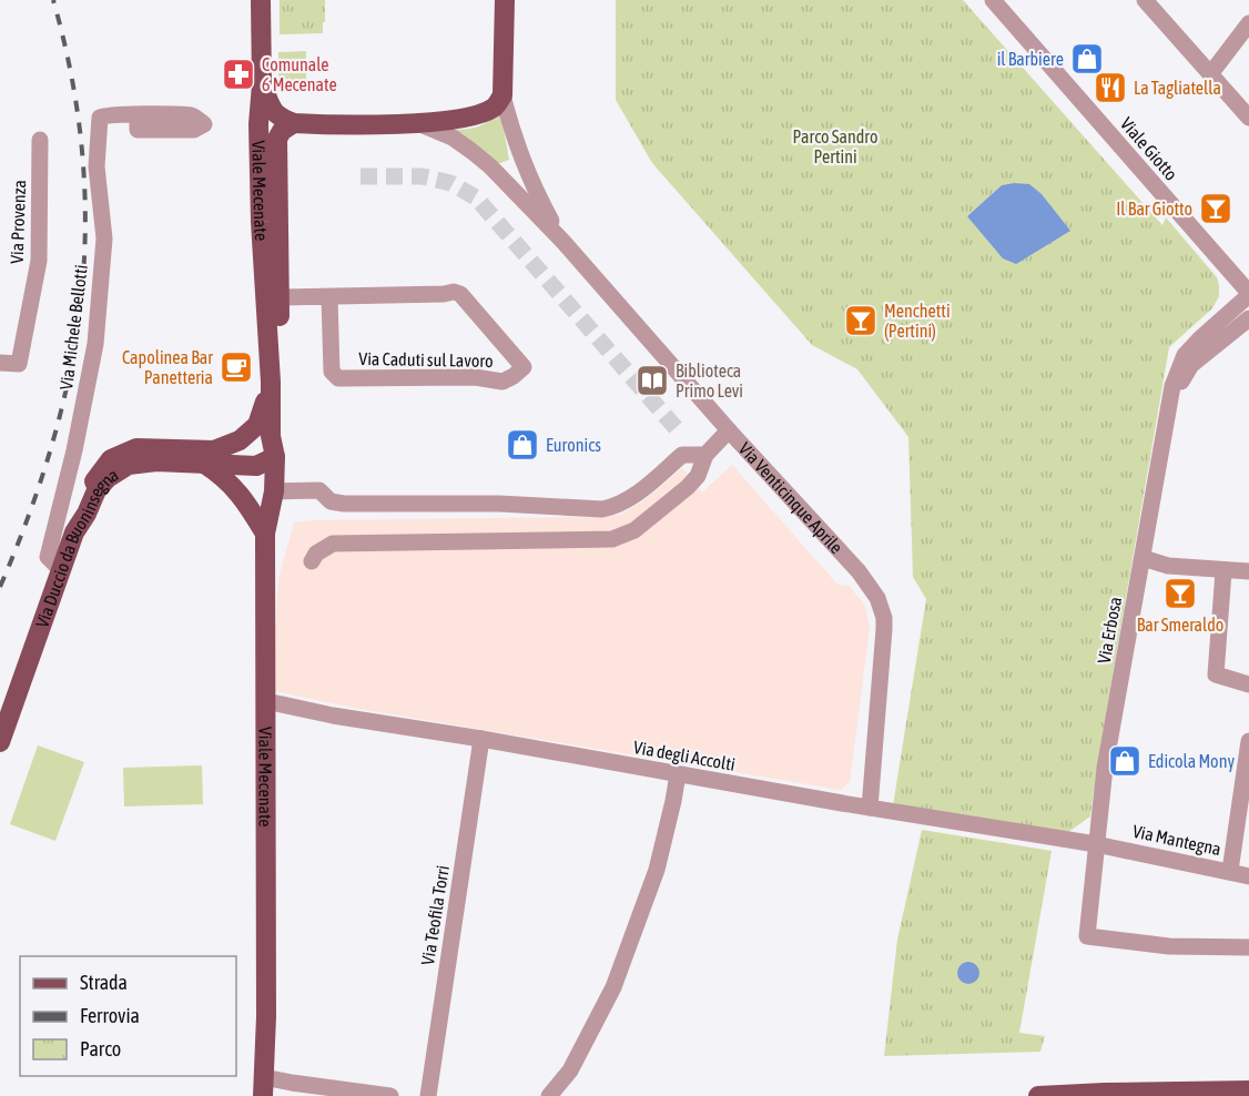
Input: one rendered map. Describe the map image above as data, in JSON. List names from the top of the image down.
{
  "streets": {
    "main road": ["Viale Mecenate", "Via Venticinque Aprile", "Via Duccio da Buoninsegna"],
    "street": [
      "Viale Giotto",
      "Via Provenza",
      "Via Michele Bellotti",
      "Via Caduti sul Lavoro",
      "Via Erbosa",
      "Via degli Accolti",
      "Via Mantegna",
      "Via Teofila Torri"
    ]
  },
  "crossings": [
    ["Viale Giotto", "Via Erbosa"],
    ["Viale Mecenate", "Via Caduti sul Lavoro"],
    ["Viale Mecenate", "Via Venticinque Aprile"],
    ["Viale Mecenate", "Via Duccio da Buoninsegna"],
    ["Viale Mecenate", "Via degli Accolti"],
    ["Via Michele Bellotti", "Via Duccio da Buoninsegna"],
    ["Via Venticinque Aprile", "Via degli Accolti"],
    ["Via Erbosa", "Via degli Accolti"],
    ["Via Erbosa", "Via Mantegna"],
    ["Via degli Accolti", "Via Mantegna"],
    ["Via degli Accolti", "Via Teofila Torri"]
  ],
  "parks": ["Parco Sandro Pertini"],
  "places": {
    "shop": ["il Barbiere", "Euronics", "Edicola Mony"],
    "pharmacy": ["Comunale 6 Mecenate"],
    "restaurant": ["La Tagliatella"],
    "bar": ["Il Bar Giotto", "Menchetti (Pertini)", "Bar Smeraldo"],
    "cafe": ["Capolinea Bar Panetteria"],
    "library": ["Biblioteca Primo Levi"]
  },
  "legend": ["Strada", "Ferrovia", "Parco"]
}
